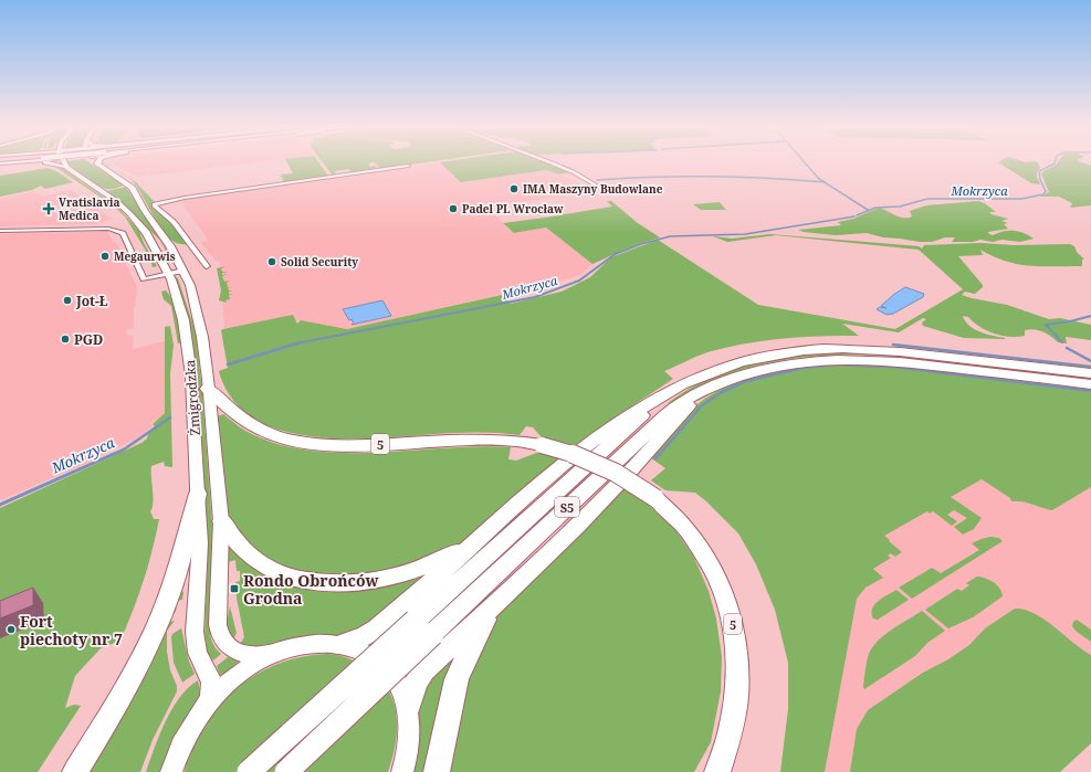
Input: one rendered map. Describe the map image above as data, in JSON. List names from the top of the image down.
{
  "streets": {
    "highway": ["5", "S5"],
    "main road": ["Żmigrodzka"]
  },
  "crossings": [
    ["Żmigrodzka", "5"]
  ],
  "water": ["Mokrzyca"],
  "places": {
    "other": [
      "IMA Maszyny Budowlane",
      "Padel PL Wrocław",
      "Megaurwis",
      "Solid Security",
      "Jot-Ł",
      "PGD",
      "Fort piechoty nr 7"
    ],
    "health": ["Vratislavia Medica"],
    "transit": ["Rondo Obrońców Grodna"]
  }
}
